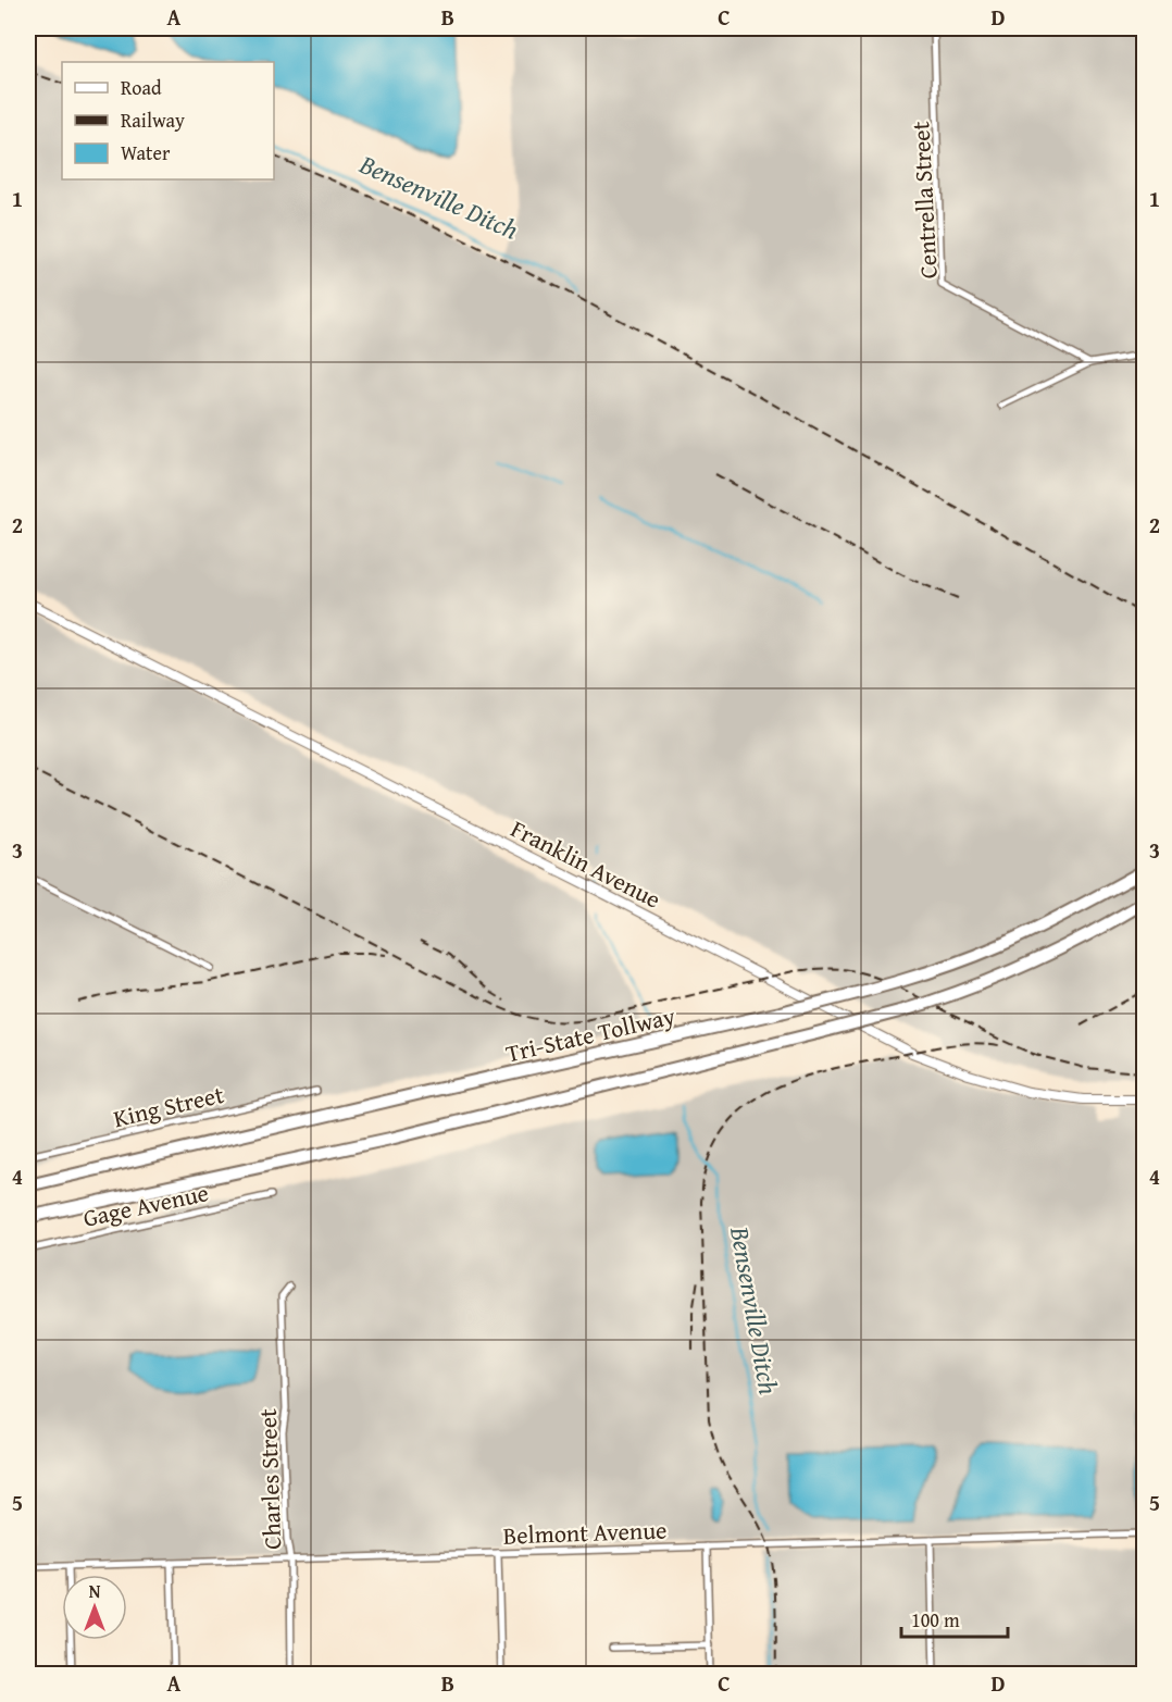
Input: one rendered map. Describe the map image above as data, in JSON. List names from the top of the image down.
{
  "streets": {
    "highway": ["Tri-State Tollway"],
    "main road": ["Franklin Avenue"],
    "street": [
      "Centrella Street",
      "King Street",
      "Gage Avenue",
      "Charles Street",
      "Belmont Avenue"
    ]
  },
  "crossings": [
    ["Charles Street", "Belmont Avenue"]
  ],
  "water": ["Bensenville Ditch"],
  "legend": ["Road", "Railway", "Water"],
  "scale_bar": "100 m",
  "north": "top",
  "grid": {
    "columns": [
      "A",
      "B",
      "C",
      "D"
    ],
    "rows": [
      "1",
      "2",
      "3",
      "4",
      "5"
    ]
  }
}
